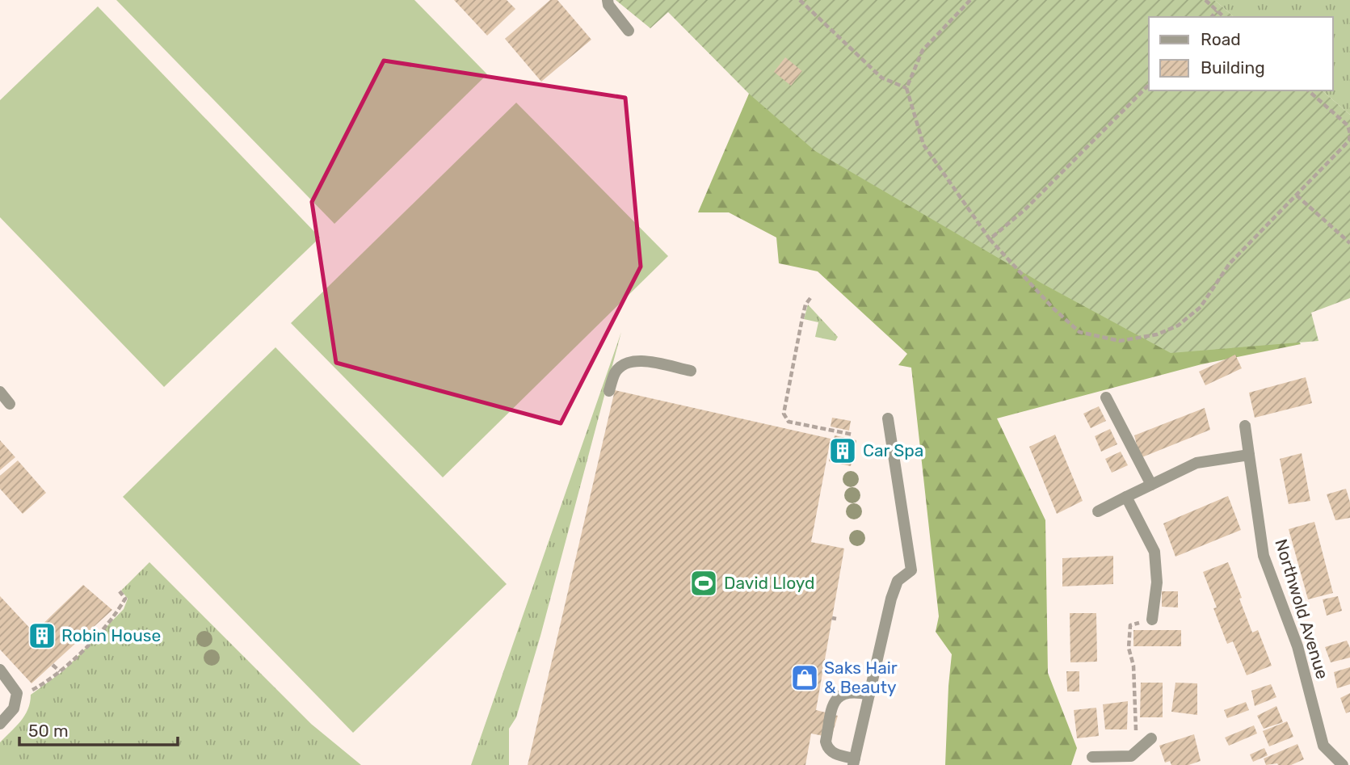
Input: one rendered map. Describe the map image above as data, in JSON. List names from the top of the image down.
{
  "streets": {
    "street": ["Northwold Avenue"]
  },
  "places": {
    "building": ["Car Spa", "Robin House"],
    "sports": ["David Lloyd"],
    "shop": ["Saks Hair & Beauty"]
  },
  "legend": ["Road", "Building"],
  "scale_bar": "50 m"
}
